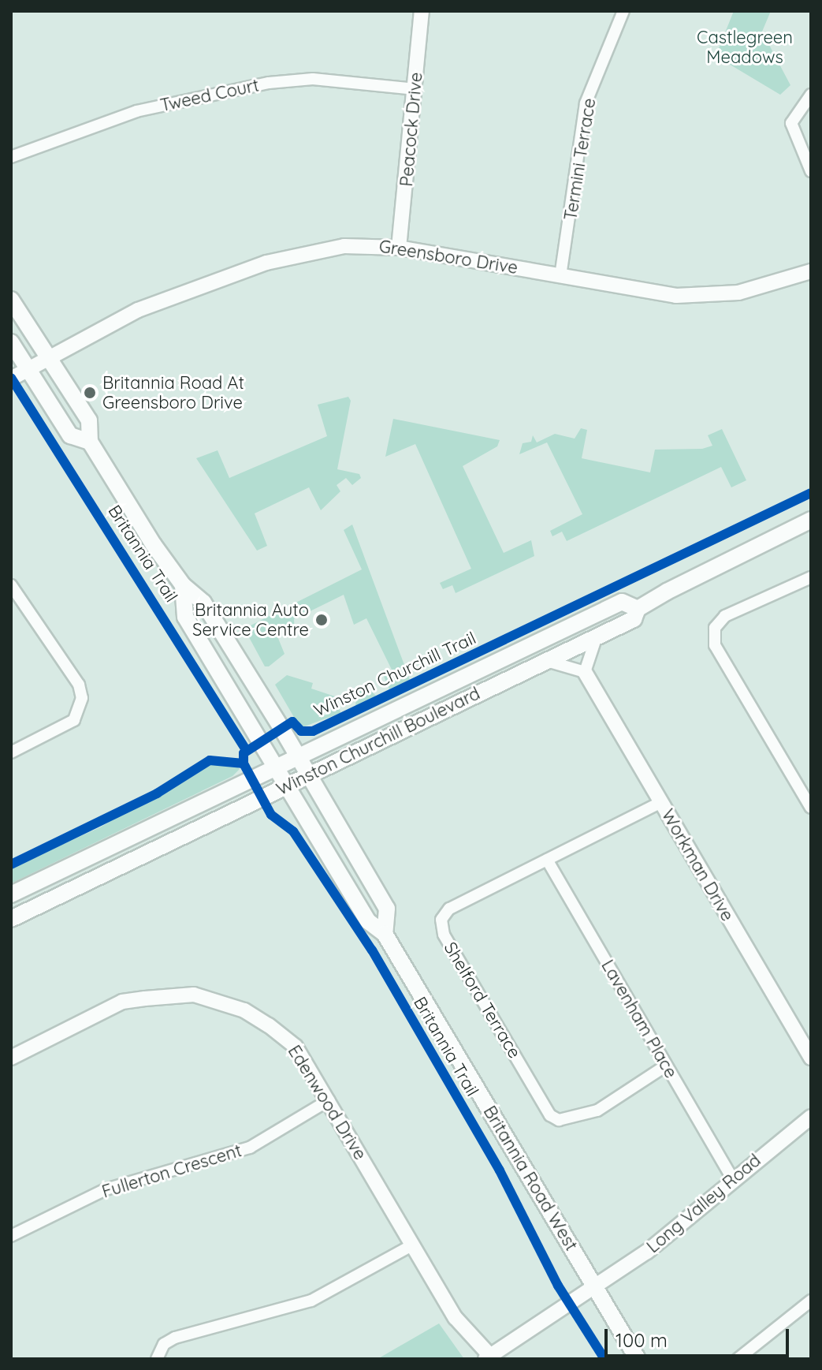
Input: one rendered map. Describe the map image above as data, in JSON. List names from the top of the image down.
{
  "streets": {
    "main road": ["Winston Churchill Boulevard", "Britannia Road West"],
    "street": [
      "Tweed Court",
      "Peacock Drive",
      "Termini Terrace",
      "Greensboro Drive",
      "Workman Drive",
      "Shelford Terrace",
      "Lavenham Place",
      "Edenwood Drive",
      "Fullerton Crescent",
      "Long Valley Road"
    ],
    "cycle path": ["Britannia Trail", "Winston Churchill Trail"]
  },
  "crossings": [
    ["Tweed Court", "Peacock Drive"],
    ["Peacock Drive", "Greensboro Drive"],
    ["Termini Terrace", "Greensboro Drive"],
    ["Greensboro Drive", "Britannia Road West"],
    ["Winston Churchill Boulevard", "Britannia Road West"],
    ["Workman Drive", "Shelford Terrace"],
    ["Shelford Terrace", "Lavenham Place"],
    ["Lavenham Place", "Long Valley Road"],
    ["Edenwood Drive", "Fullerton Crescent"],
    ["Edenwood Drive", "Long Valley Road"],
    ["Britannia Road West", "Long Valley Road"]
  ],
  "parks": ["Castlegreen Meadows"],
  "places": ["Britannia Road At Greensboro Drive", "Britannia Auto Service Centre"],
  "scale_bar": "100 m"
}
